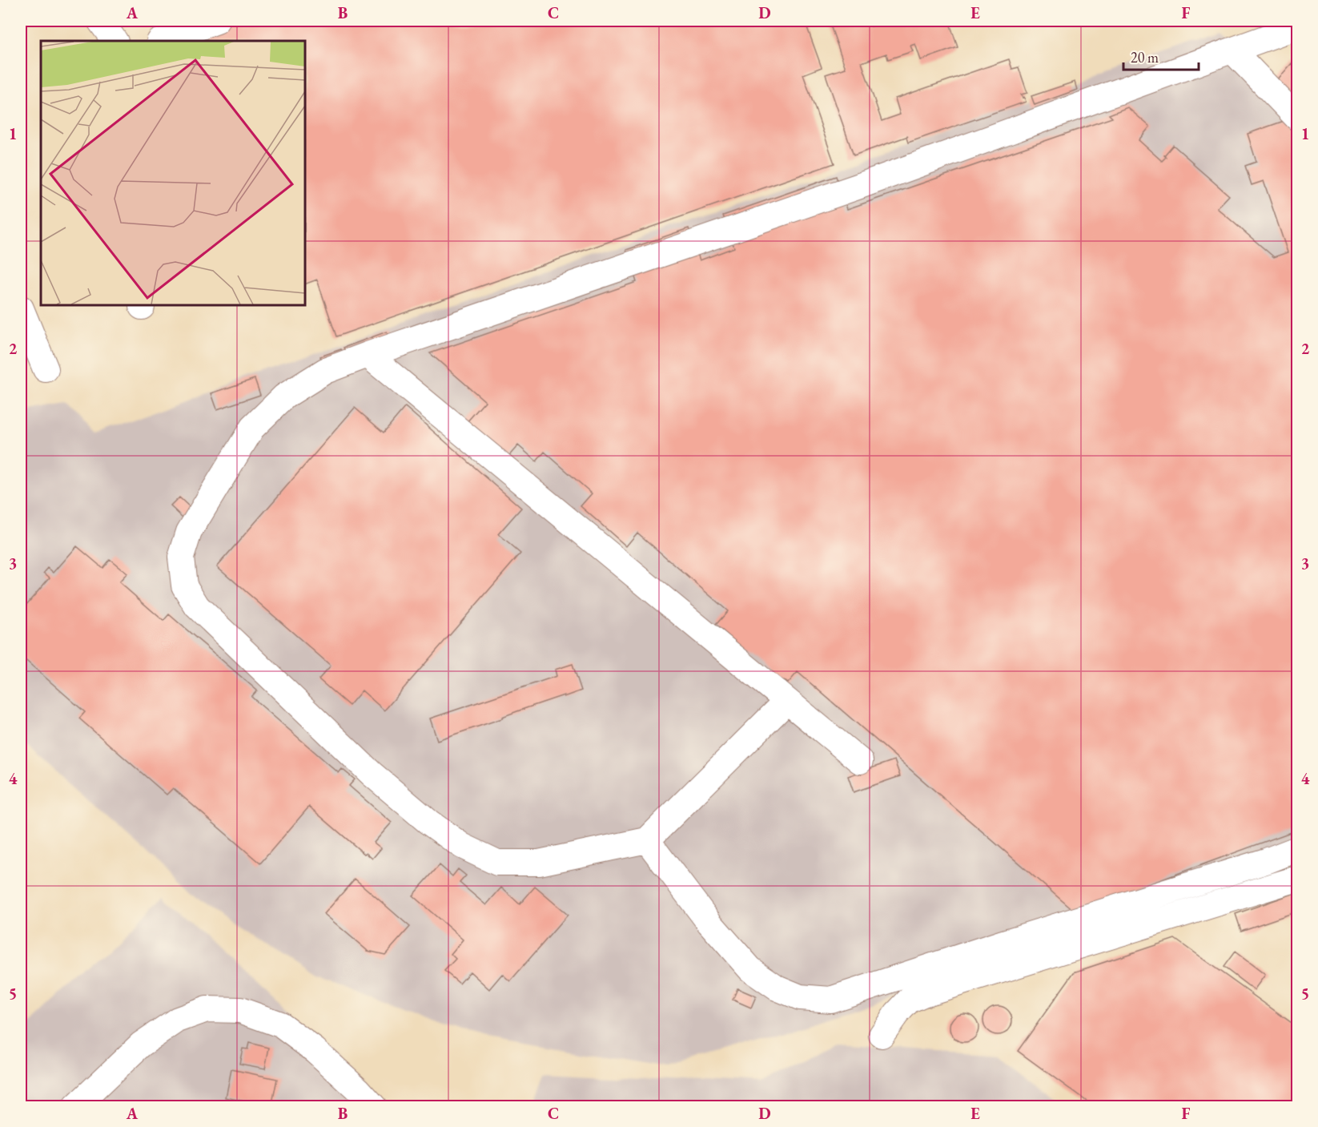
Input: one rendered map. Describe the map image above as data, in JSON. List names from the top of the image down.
{
  "scale_bar": "20 m",
  "grid": {
    "columns": [
      "A",
      "B",
      "C",
      "D",
      "E",
      "F"
    ],
    "rows": [
      "1",
      "2",
      "3",
      "4",
      "5"
    ]
  }
}
